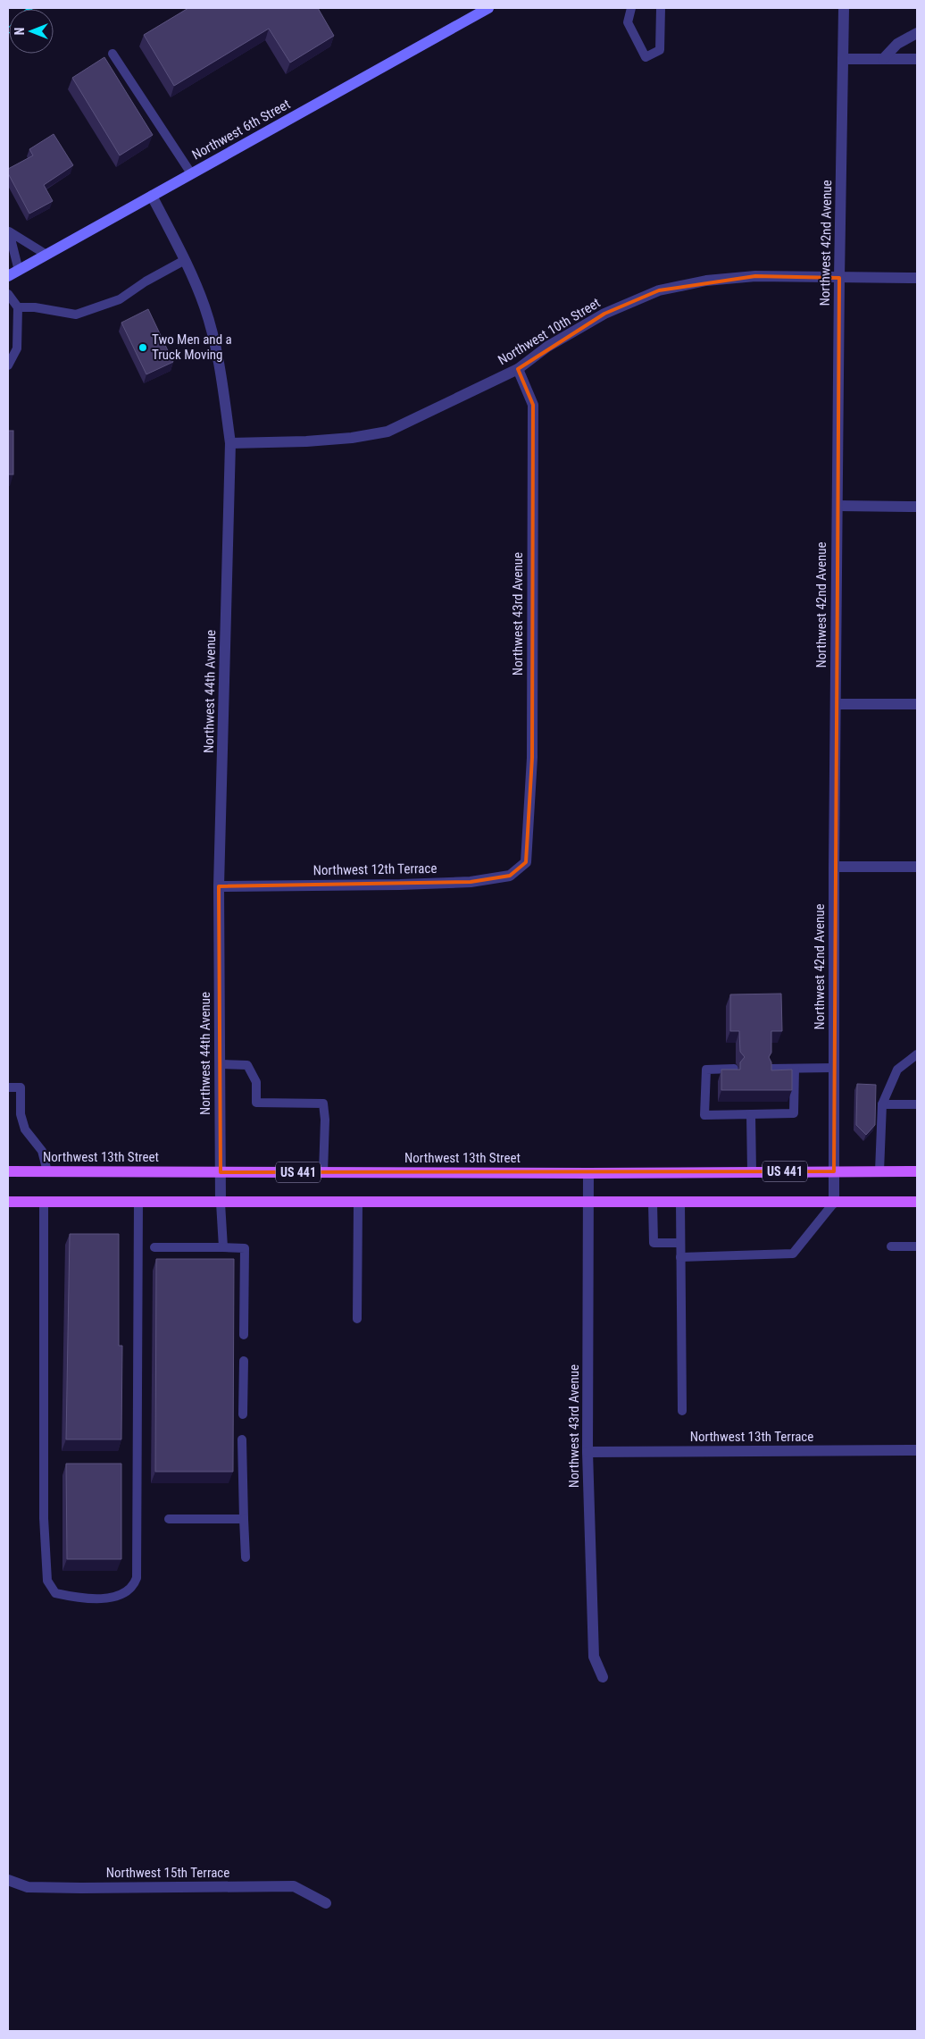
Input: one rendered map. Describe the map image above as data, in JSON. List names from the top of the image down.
{
  "streets": {
    "main road": ["Northwest 6th Street", "Northwest 13th Street", "US 441"],
    "street": [
      "Northwest 42nd Avenue",
      "Northwest 10th Street",
      "Northwest 43rd Avenue",
      "Northwest 44th Avenue",
      "Northwest 12th Terrace",
      "Northwest 13th Terrace",
      "Northwest 15th Terrace"
    ]
  },
  "crossings": [
    ["Northwest 6th Street", "Northwest 44th Avenue"],
    ["Northwest 42nd Avenue", "Northwest 10th Street"],
    ["Northwest 42nd Avenue", "Northwest 13th Street"],
    ["Northwest 42nd Avenue", "US 441"],
    ["Northwest 10th Street", "Northwest 43rd Avenue"],
    ["Northwest 10th Street", "Northwest 44th Avenue"],
    ["Northwest 43rd Avenue", "Northwest 12th Terrace"],
    ["Northwest 43rd Avenue", "Northwest 13th Street"],
    ["Northwest 43rd Avenue", "US 441"],
    ["Northwest 43rd Avenue", "Northwest 13th Terrace"],
    ["Northwest 44th Avenue", "Northwest 12th Terrace"],
    ["Northwest 44th Avenue", "Northwest 13th Street"],
    ["Northwest 44th Avenue", "US 441"]
  ],
  "places": ["Two Men and a Truck Moving"],
  "north": "left"
}
